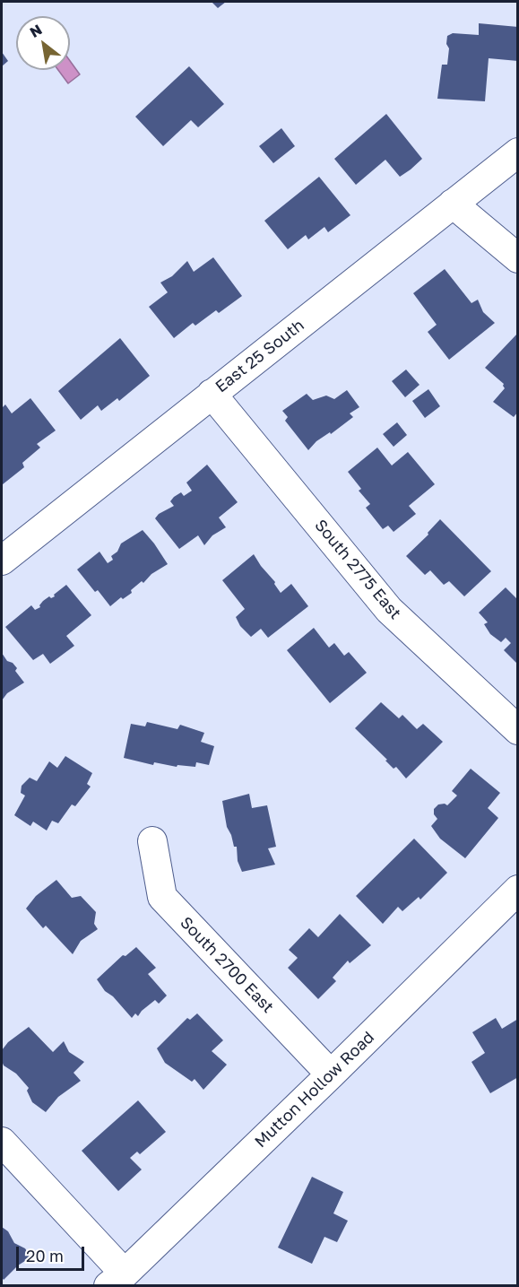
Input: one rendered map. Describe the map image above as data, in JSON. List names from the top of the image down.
{
  "streets": {
    "street": [
      "East 25 South",
      "South 2775 East",
      "South 2700 East",
      "Mutton Hollow Road"
    ]
  },
  "crossings": [
    ["East 25 South", "South 2775 East"],
    ["South 2700 East", "Mutton Hollow Road"]
  ],
  "scale_bar": "20 m",
  "north": "top left"
}
